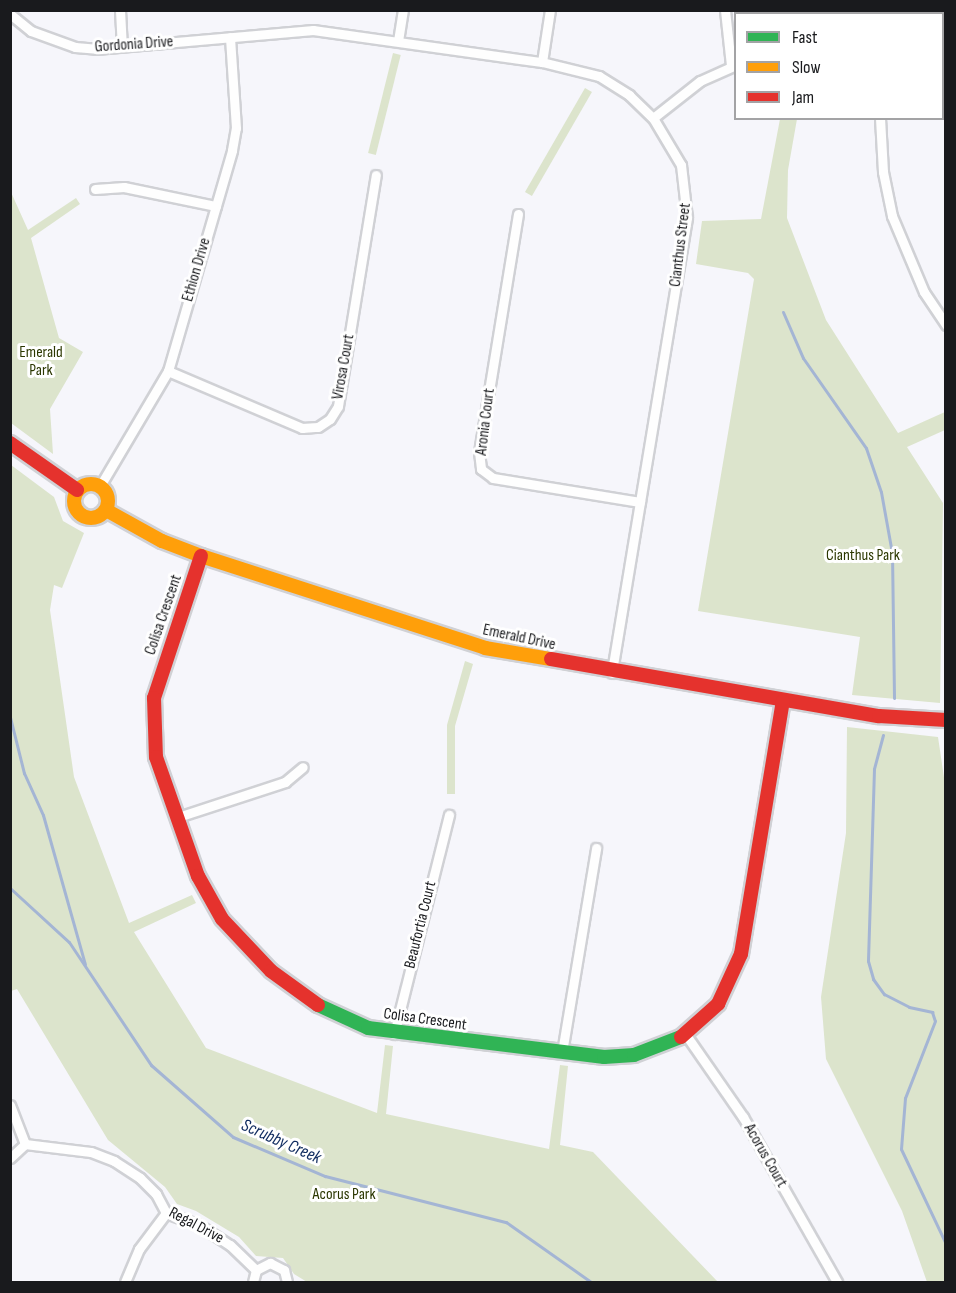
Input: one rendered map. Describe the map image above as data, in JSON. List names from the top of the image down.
{
  "streets": {
    "street": [
      "Gordonia Drive",
      "Cianthus Street",
      "Ethion Drive",
      "Virosa Court",
      "Aronia Court",
      "Colisa Crescent",
      "Emerald Drive",
      "Beaufortia Court",
      "Acorus Court",
      "Regal Drive"
    ]
  },
  "crossings": [
    ["Gordonia Drive", "Cianthus Street"],
    ["Gordonia Drive", "Ethion Drive"],
    ["Cianthus Street", "Ethion Drive"],
    ["Cianthus Street", "Aronia Court"],
    ["Cianthus Street", "Emerald Drive"],
    ["Ethion Drive", "Virosa Court"],
    ["Ethion Drive", "Emerald Drive"],
    ["Colisa Crescent", "Emerald Drive"],
    ["Colisa Crescent", "Beaufortia Court"],
    ["Colisa Crescent", "Acorus Court"]
  ],
  "water": ["Scrubby Creek"],
  "parks": ["Emerald Park", "Cianthus Park", "Acorus Park"],
  "legend": ["Fast", "Slow", "Jam"]
}
